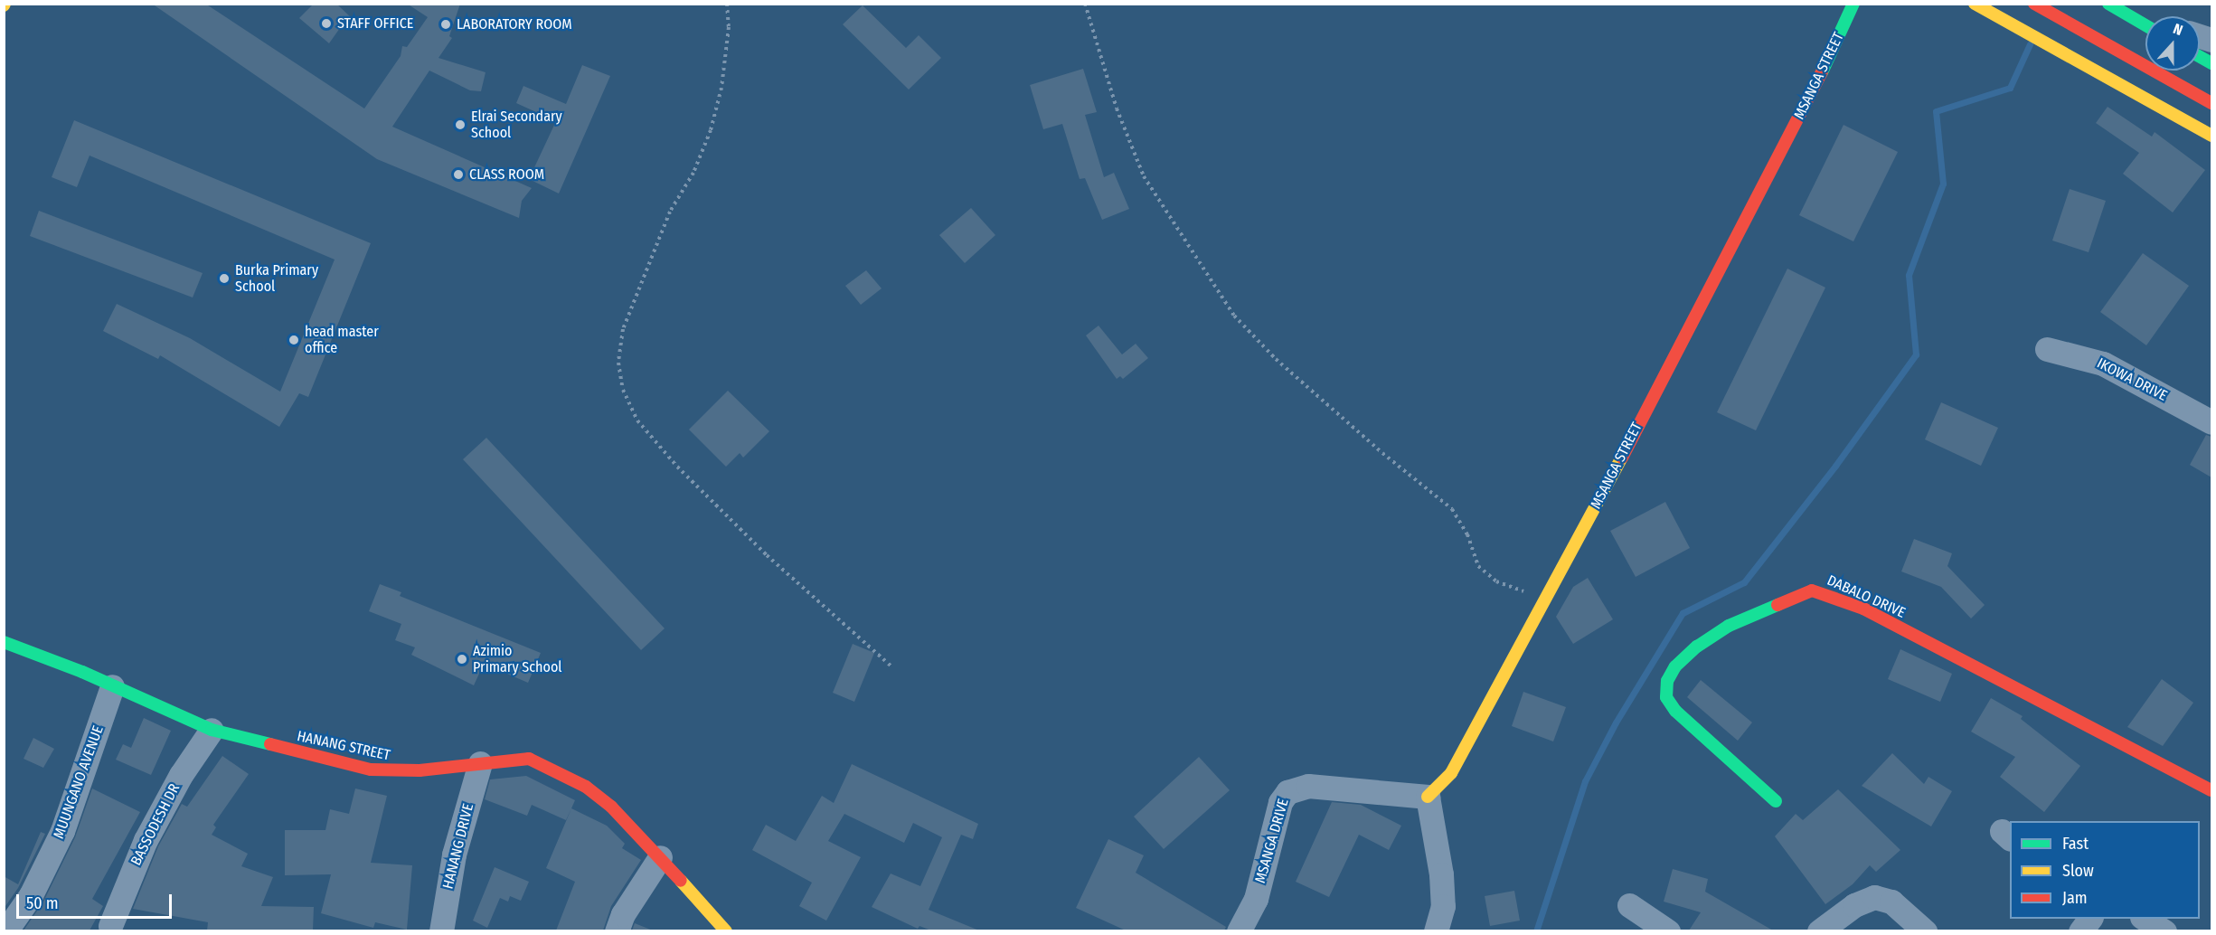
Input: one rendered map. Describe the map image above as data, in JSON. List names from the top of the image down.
{
  "streets": {
    "main road": ["MSANGA STREET", "DABALO DRIVE", "HANANG STREET"],
    "street": [
      "IKOWA DRIVE",
      "MUUNGANO AVENUE",
      "BASSODESH DR",
      "MSANGA DRIVE",
      "HANANG DRIVE"
    ]
  },
  "crossings": [
    ["MSANGA STREET", "MSANGA DRIVE"],
    ["HANANG STREET", "MUUNGANO AVENUE"],
    ["HANANG STREET", "BASSODESH DR"],
    ["HANANG STREET", "HANANG DRIVE"]
  ],
  "places": [
    "STAFF OFFICE",
    "LABORATORY ROOM",
    "Elrai Secondary School",
    "CLASS ROOM",
    "Burka Primary School",
    "head master office",
    "Azimio Primary School"
  ],
  "legend": ["Fast", "Slow", "Jam"],
  "scale_bar": "50 m",
  "north": "top"
}
